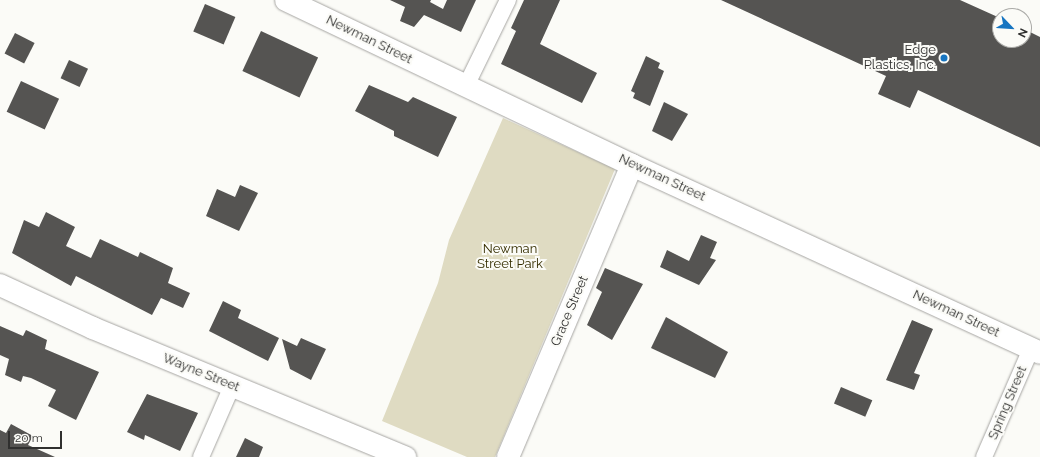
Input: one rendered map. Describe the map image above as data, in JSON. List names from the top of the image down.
{
  "streets": {
    "street": [
      "Newman Street",
      "Grace Street",
      "Wayne Street",
      "Spring Street"
    ]
  },
  "crossings": [
    ["Newman Street", "Grace Street"],
    ["Newman Street", "Spring Street"]
  ],
  "parks": ["Newman Street Park"],
  "places": ["Edge Plastics, Inc."],
  "scale_bar": "20 m",
  "north": "bottom right"
}
